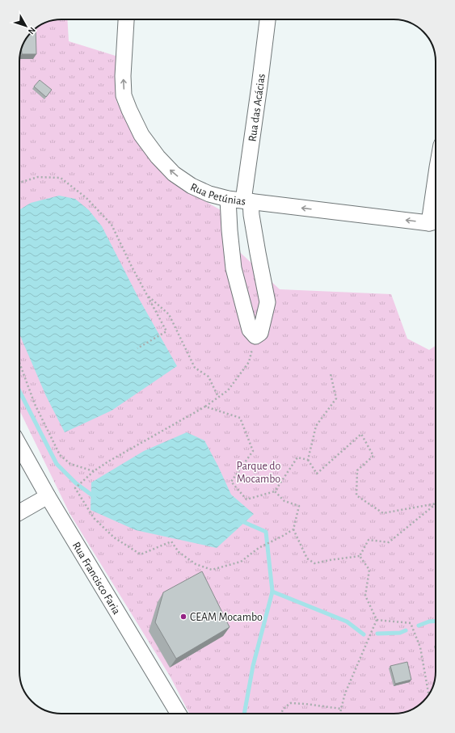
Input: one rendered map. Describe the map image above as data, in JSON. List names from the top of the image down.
{
  "streets": {
    "street": ["Rua das Acácias", "Rua Petúnias", "Rua Francisco Faria"]
  },
  "crossings": [
    ["Rua das Acácias", "Rua Petúnias"]
  ],
  "one_way": ["Rua Petúnias"],
  "parks": ["Parque do Mocambo"],
  "places": ["CEAM Mocambo"],
  "north": "bottom right"
}
